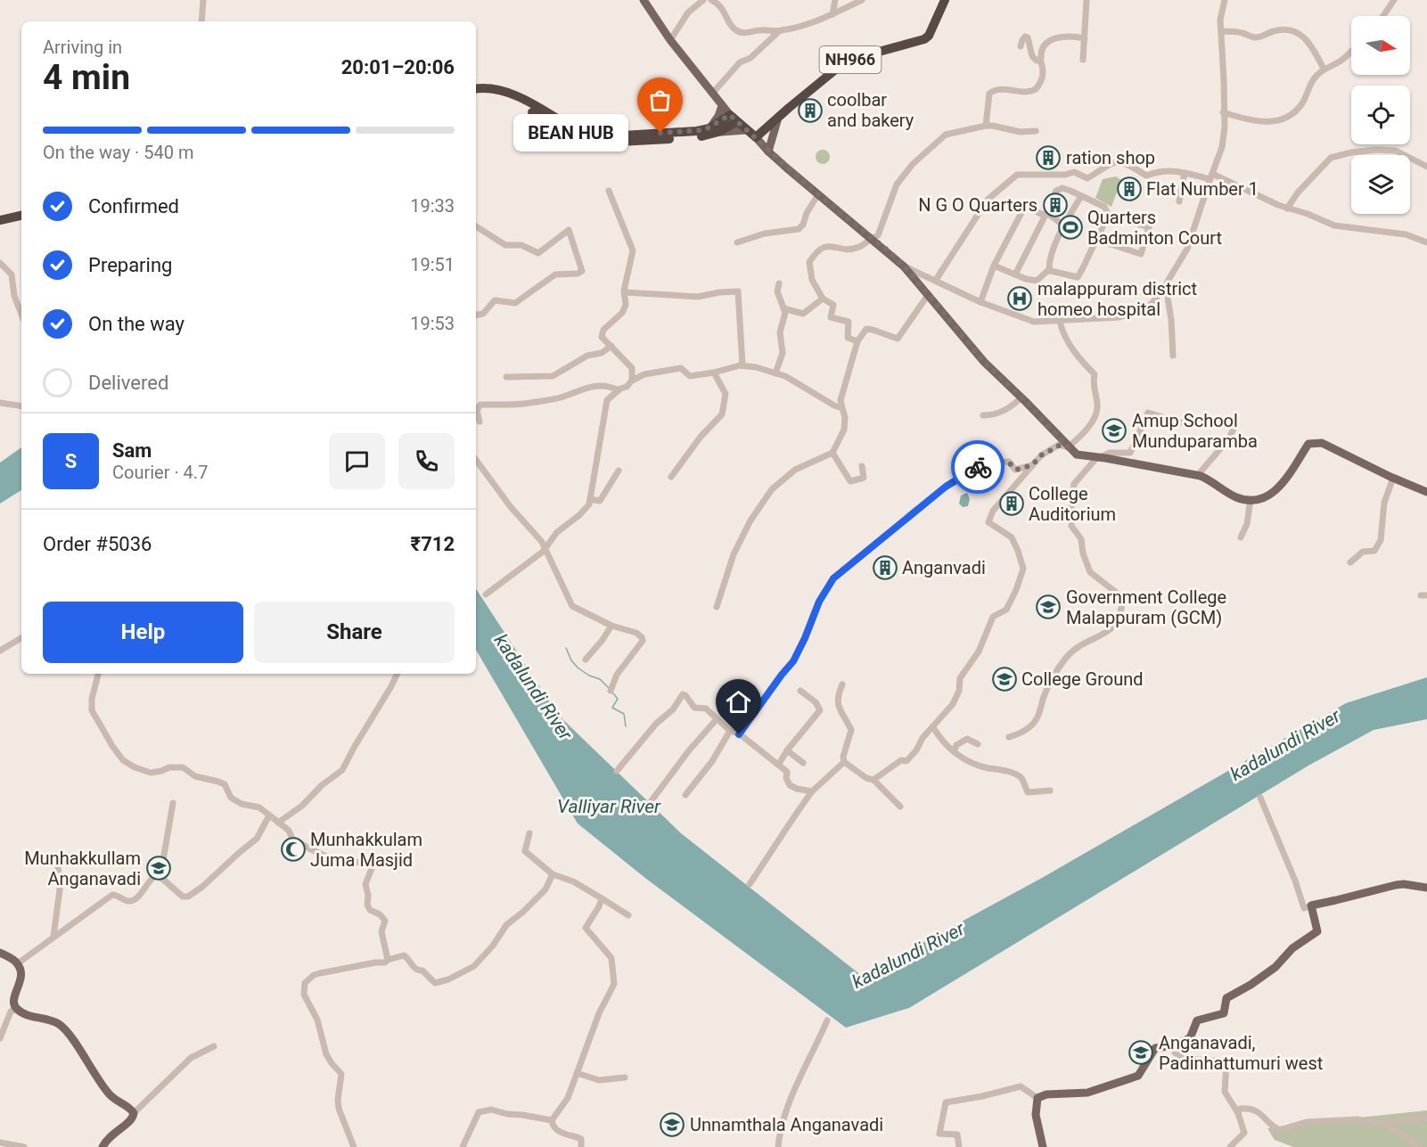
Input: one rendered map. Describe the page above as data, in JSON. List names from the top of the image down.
{
  "streets": {
    "highway": ["NH966"]
  },
  "water": ["kadalundi River", "Valliyar River"],
  "places": {
    "building": [
      "coolbar and bakery",
      "ration shop",
      "Flat Number 1",
      "N G O Quarters",
      "College Auditorium",
      "Anganvadi"
    ],
    "other": ["BEAN HUB"],
    "sports": ["Quarters Badminton Court"],
    "hospital": ["malappuram district homeo hospital"],
    "school or university": [
      "Amup School Munduparamba",
      "Government College Malappuram (GCM)",
      "College Ground",
      "Munhakkullam Anganavadi",
      "Anganavadi, Padinhattumuri west",
      "Unnamthala Anganavadi"
    ],
    "mosque": ["Munhakkulam Juma Masjid"]
  },
  "north": "right",
  "page": {
    "heading": ["4 min", "Arriving in", "20:01–20:06"],
    "panel": [
      "Sam",
      "Courier · 4.7",
      "Order #5036",
      "₹712"
    ],
    "bar": "On the way · 540 m",
    "bubble": "BEAN HUB",
    "list": [
      ["Confirmed", "19:33"],
      ["Preparing", "19:51"],
      ["On the way", "19:53"],
      "Delivered"
    ],
    "round": "S",
    "buttons": ["Help", "Share"]
  }
}
